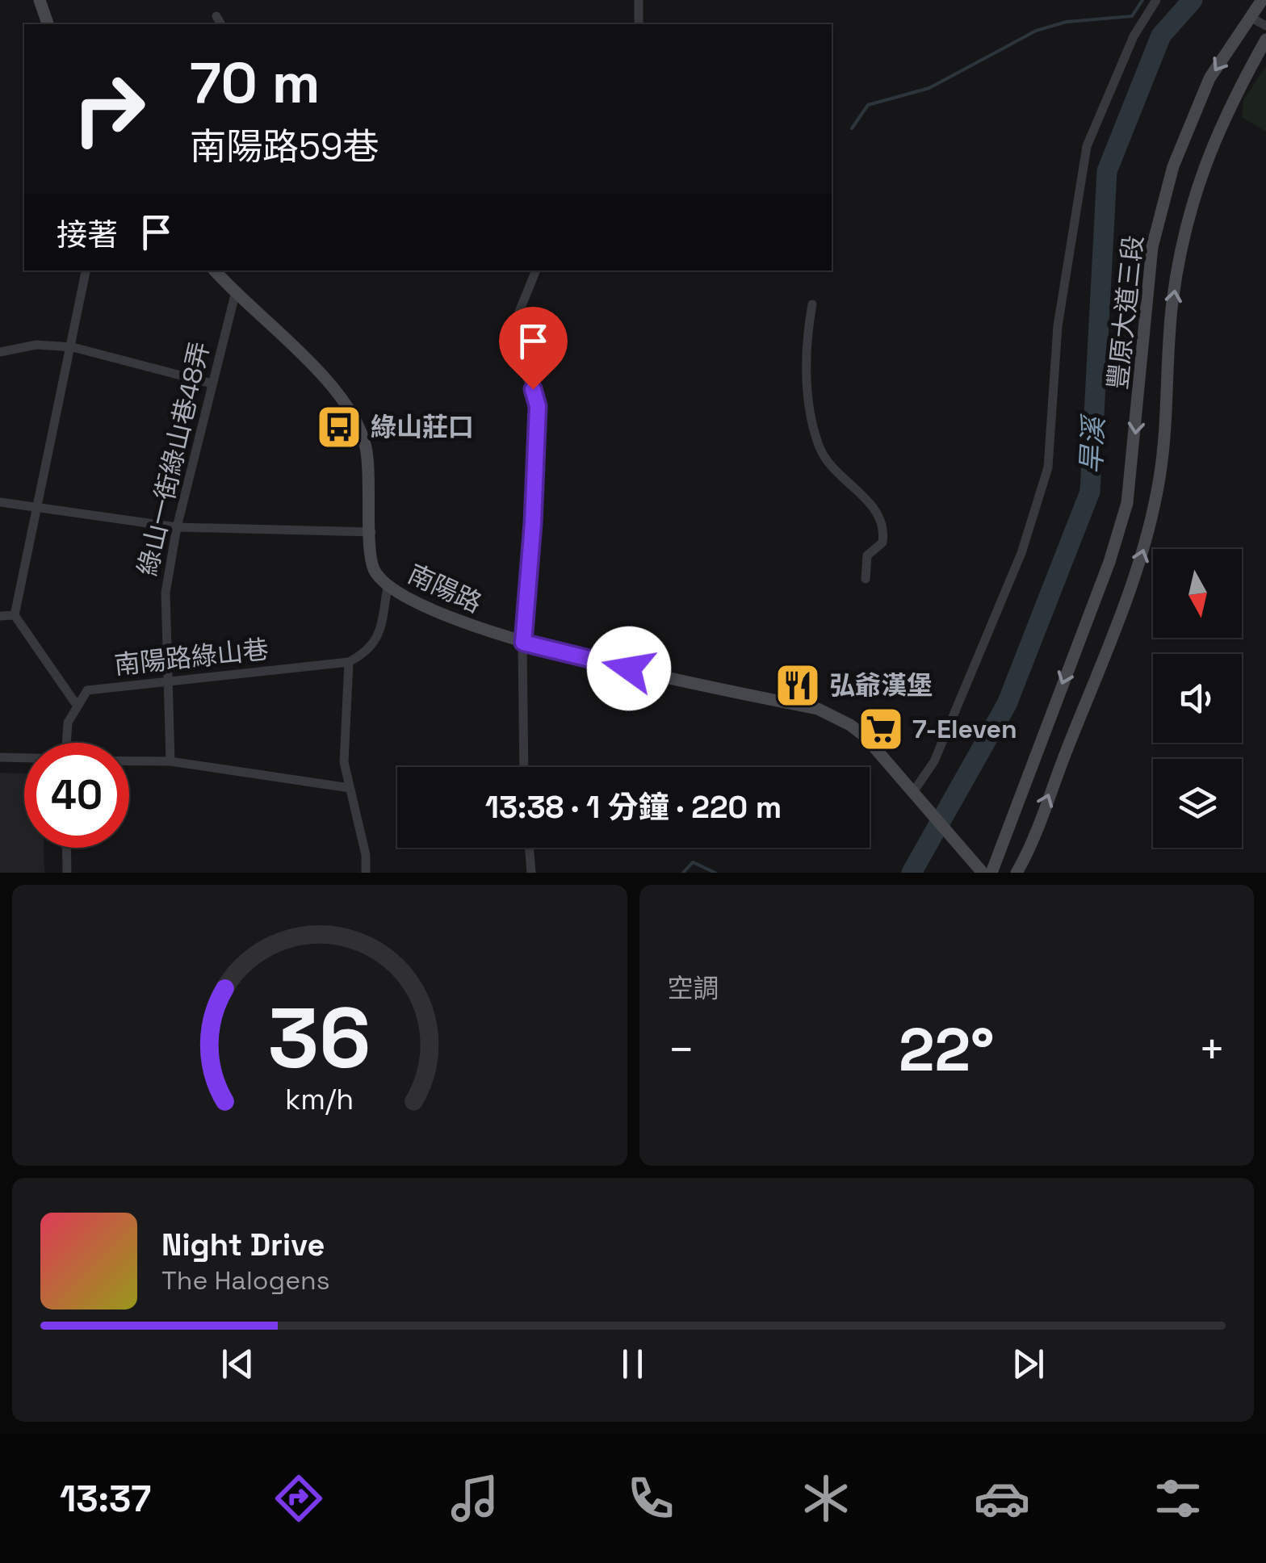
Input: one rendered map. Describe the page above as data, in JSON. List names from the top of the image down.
{
  "streets": {
    "street": [
      "豐原大道三段",
      "綠山一街綠山巷48弄",
      "南陽路",
      "南陽路綠山巷"
    ]
  },
  "crossings": [
    ["綠山一街綠山巷48弄", "南陽路"],
    ["綠山一街綠山巷48弄", "南陽路綠山巷"]
  ],
  "water": ["旱溪"],
  "places": {
    "bus stop": ["綠山莊口"],
    "restaurant": ["弘爺漢堡"],
    "supermarket": ["7-Eleven"]
  },
  "north": "bottom",
  "page": {
    "turn": ["70 m", "南陽路59巷"],
    "then": "接著",
    "limit": "40",
    "trip": "13:38 · 1 分鐘 · 220 m",
    "tile": "空調",
    "heat": ["−", "22°", "+"],
    "song": ["Night Drive", "The Halogens"],
    "tabs": "13:37",
    "gauge": ["36", "km/h"]
  }
}
